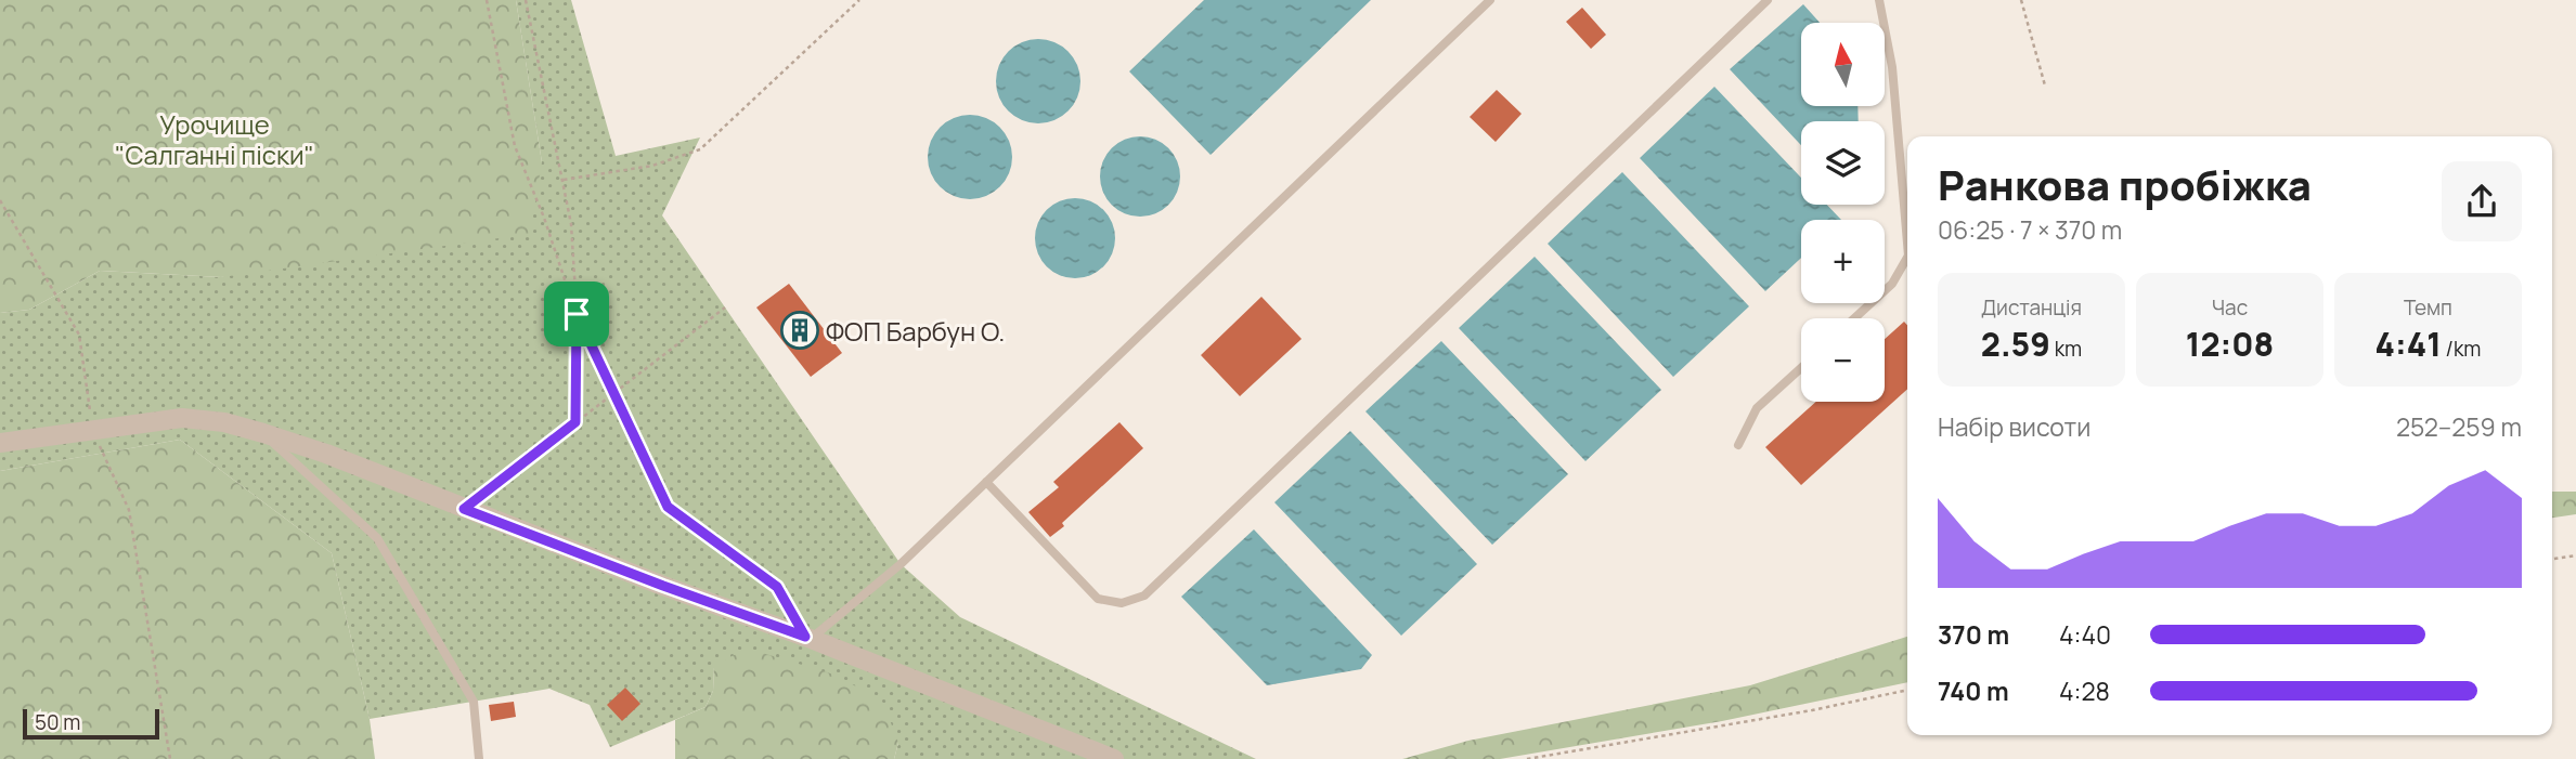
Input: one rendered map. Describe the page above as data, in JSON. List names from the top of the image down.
{
  "parks": ["Урочище \"Салганні піски\""],
  "places": {
    "building": ["ФОП Барбун О."]
  },
  "scale_bar": "50 m",
  "north": "top",
  "page": {
    "map_buttons": ["+", "−"],
    "heading": ["Ранкова пробіжка", "06:25 · 7 × 370 m"],
    "stats": [
      ["Дистанція", "2.59 km"],
      ["Час", "12:08"],
      ["Темп", "4:41 /km"]
    ],
    "chart": ["Набір висоти", "252–259 m"],
    "list": [
      {
        "name": "370 m",
        "note": "4:40"
      },
      {
        "name": "740 m",
        "note": "4:28"
      }
    ],
    "scale": "50 m"
  }
}
